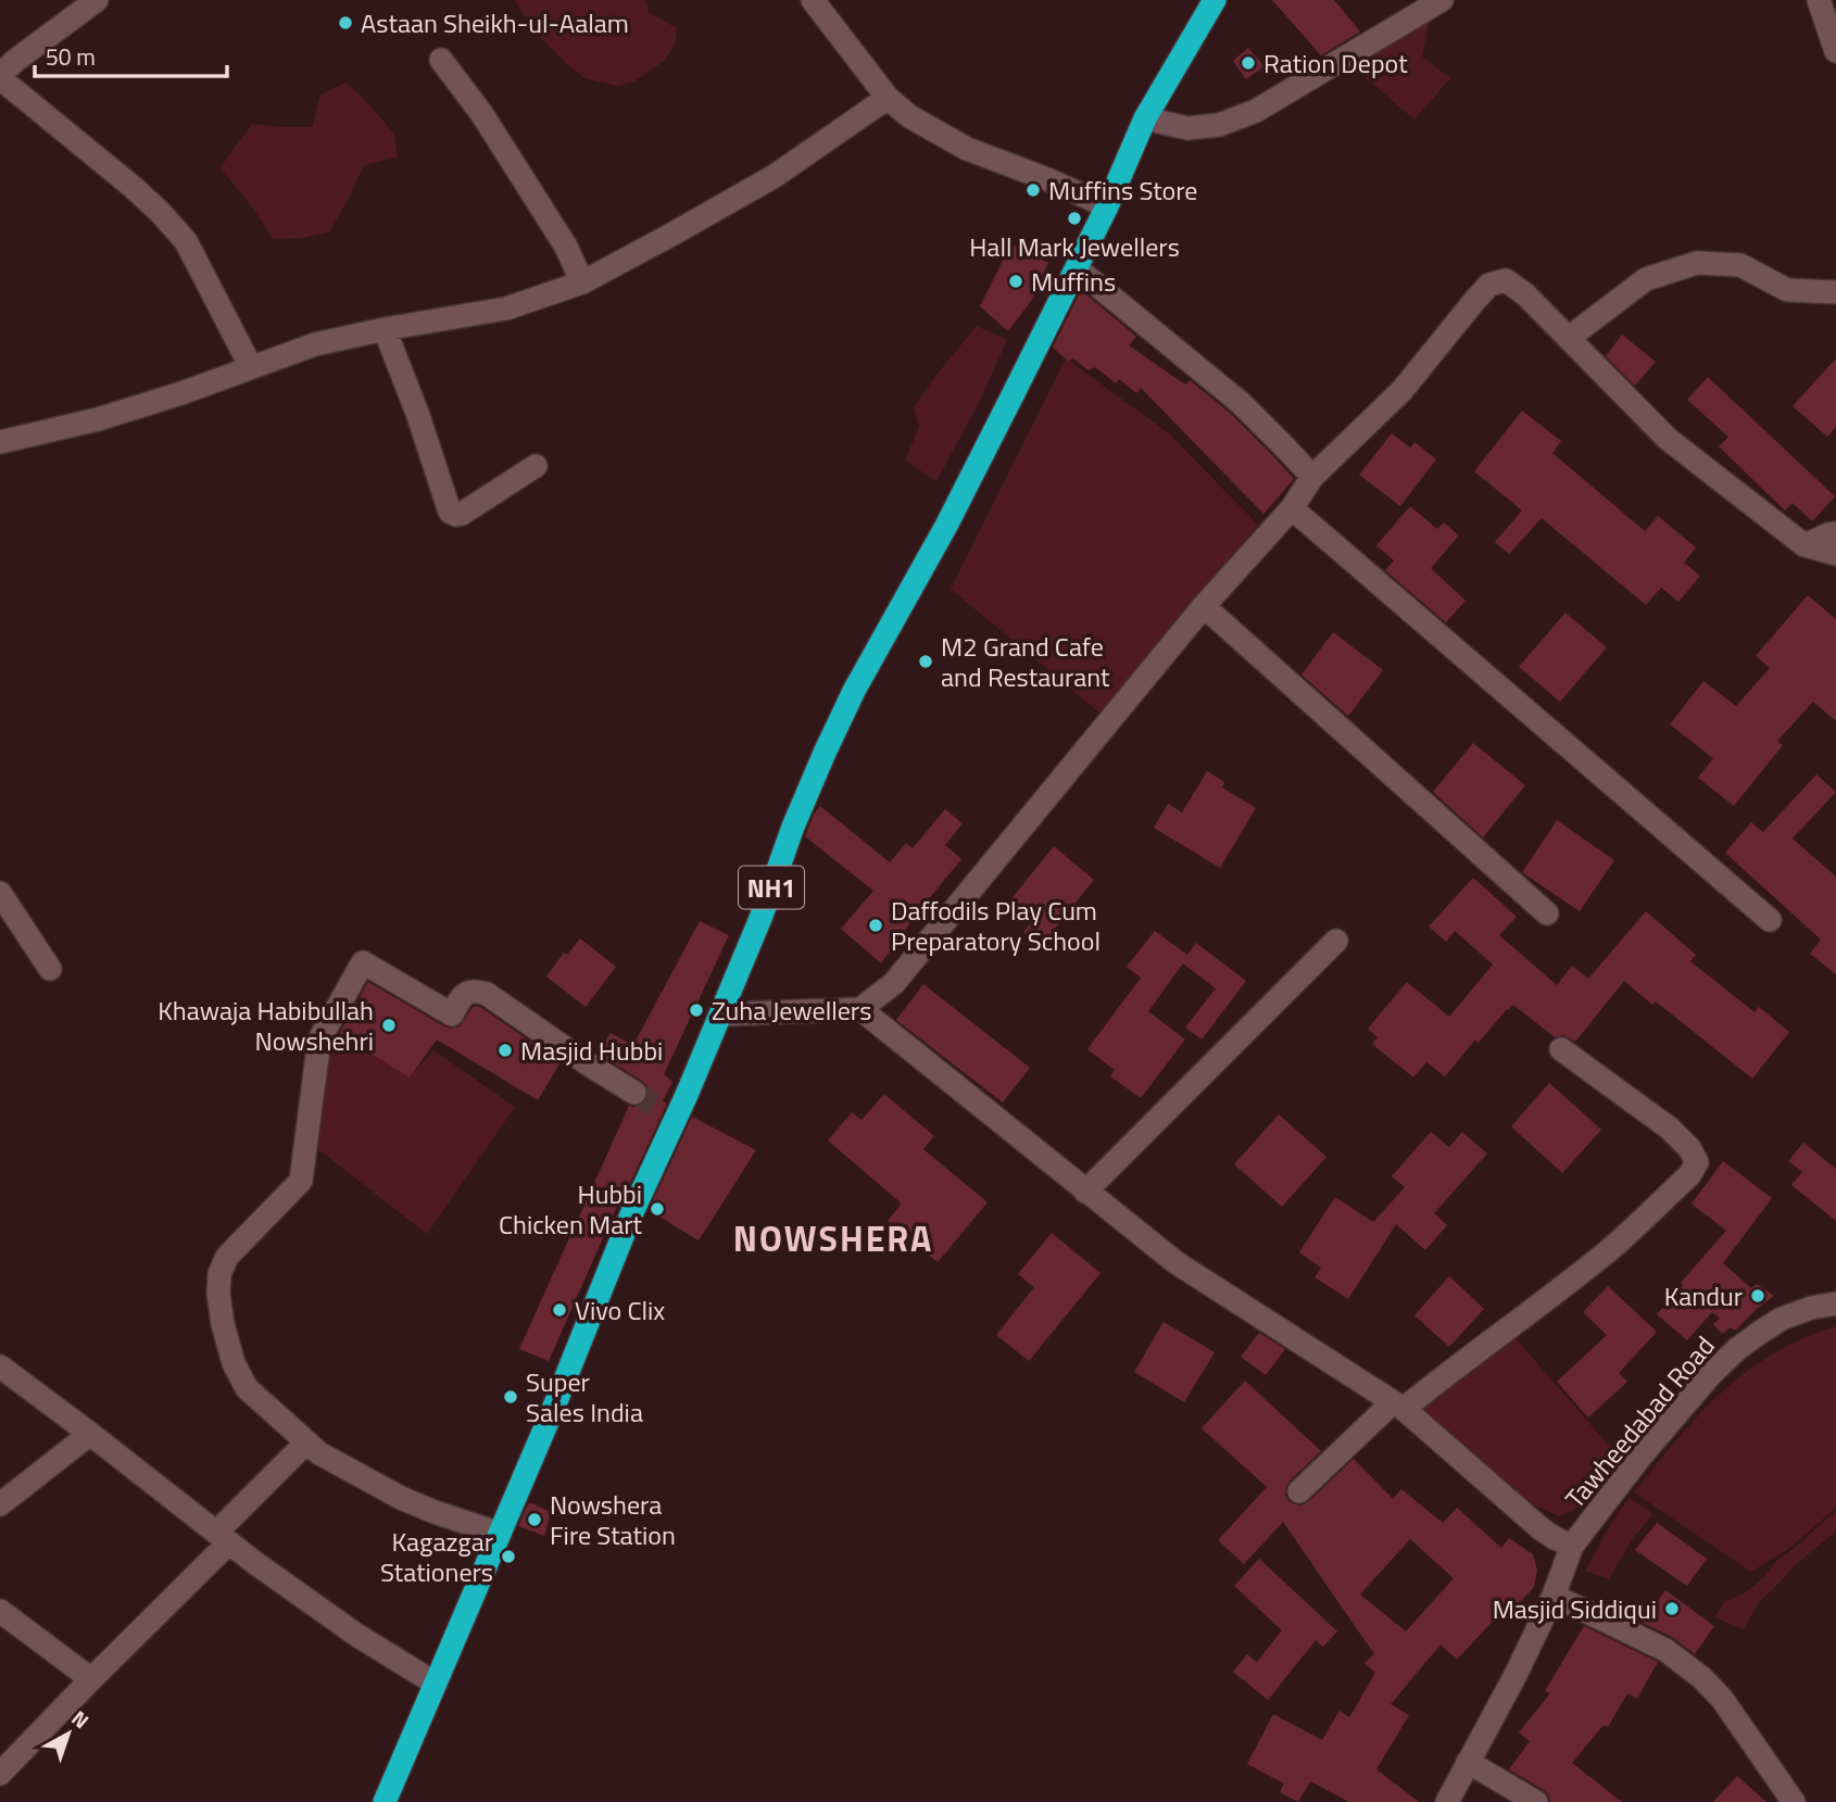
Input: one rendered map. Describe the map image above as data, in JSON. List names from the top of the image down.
{
  "streets": {
    "highway": ["NH1"],
    "street": ["Tawheedabad Road"]
  },
  "districts": ["NOWSHERA"],
  "places": [
    "Astaan Sheikh-ul-Aalam",
    "Ration Depot",
    "Muffins Store",
    "Hall Mark Jewellers",
    "Muffins",
    "M2 Grand Cafe and Restaurant",
    "Daffodils Play Cum Preparatory School",
    "Zuha Jewellers",
    "Khawaja Habibullah Nowshehri",
    "Masjid Hubbi",
    "Hubbi Chicken Mart",
    "Kandur",
    "Vivo Clix",
    "Super Sales India",
    "Nowshera Fire Station",
    "Kagazgar Stationers",
    "Masjid Siddiqui"
  ],
  "scale_bar": "50 m",
  "north": "top right"
}
